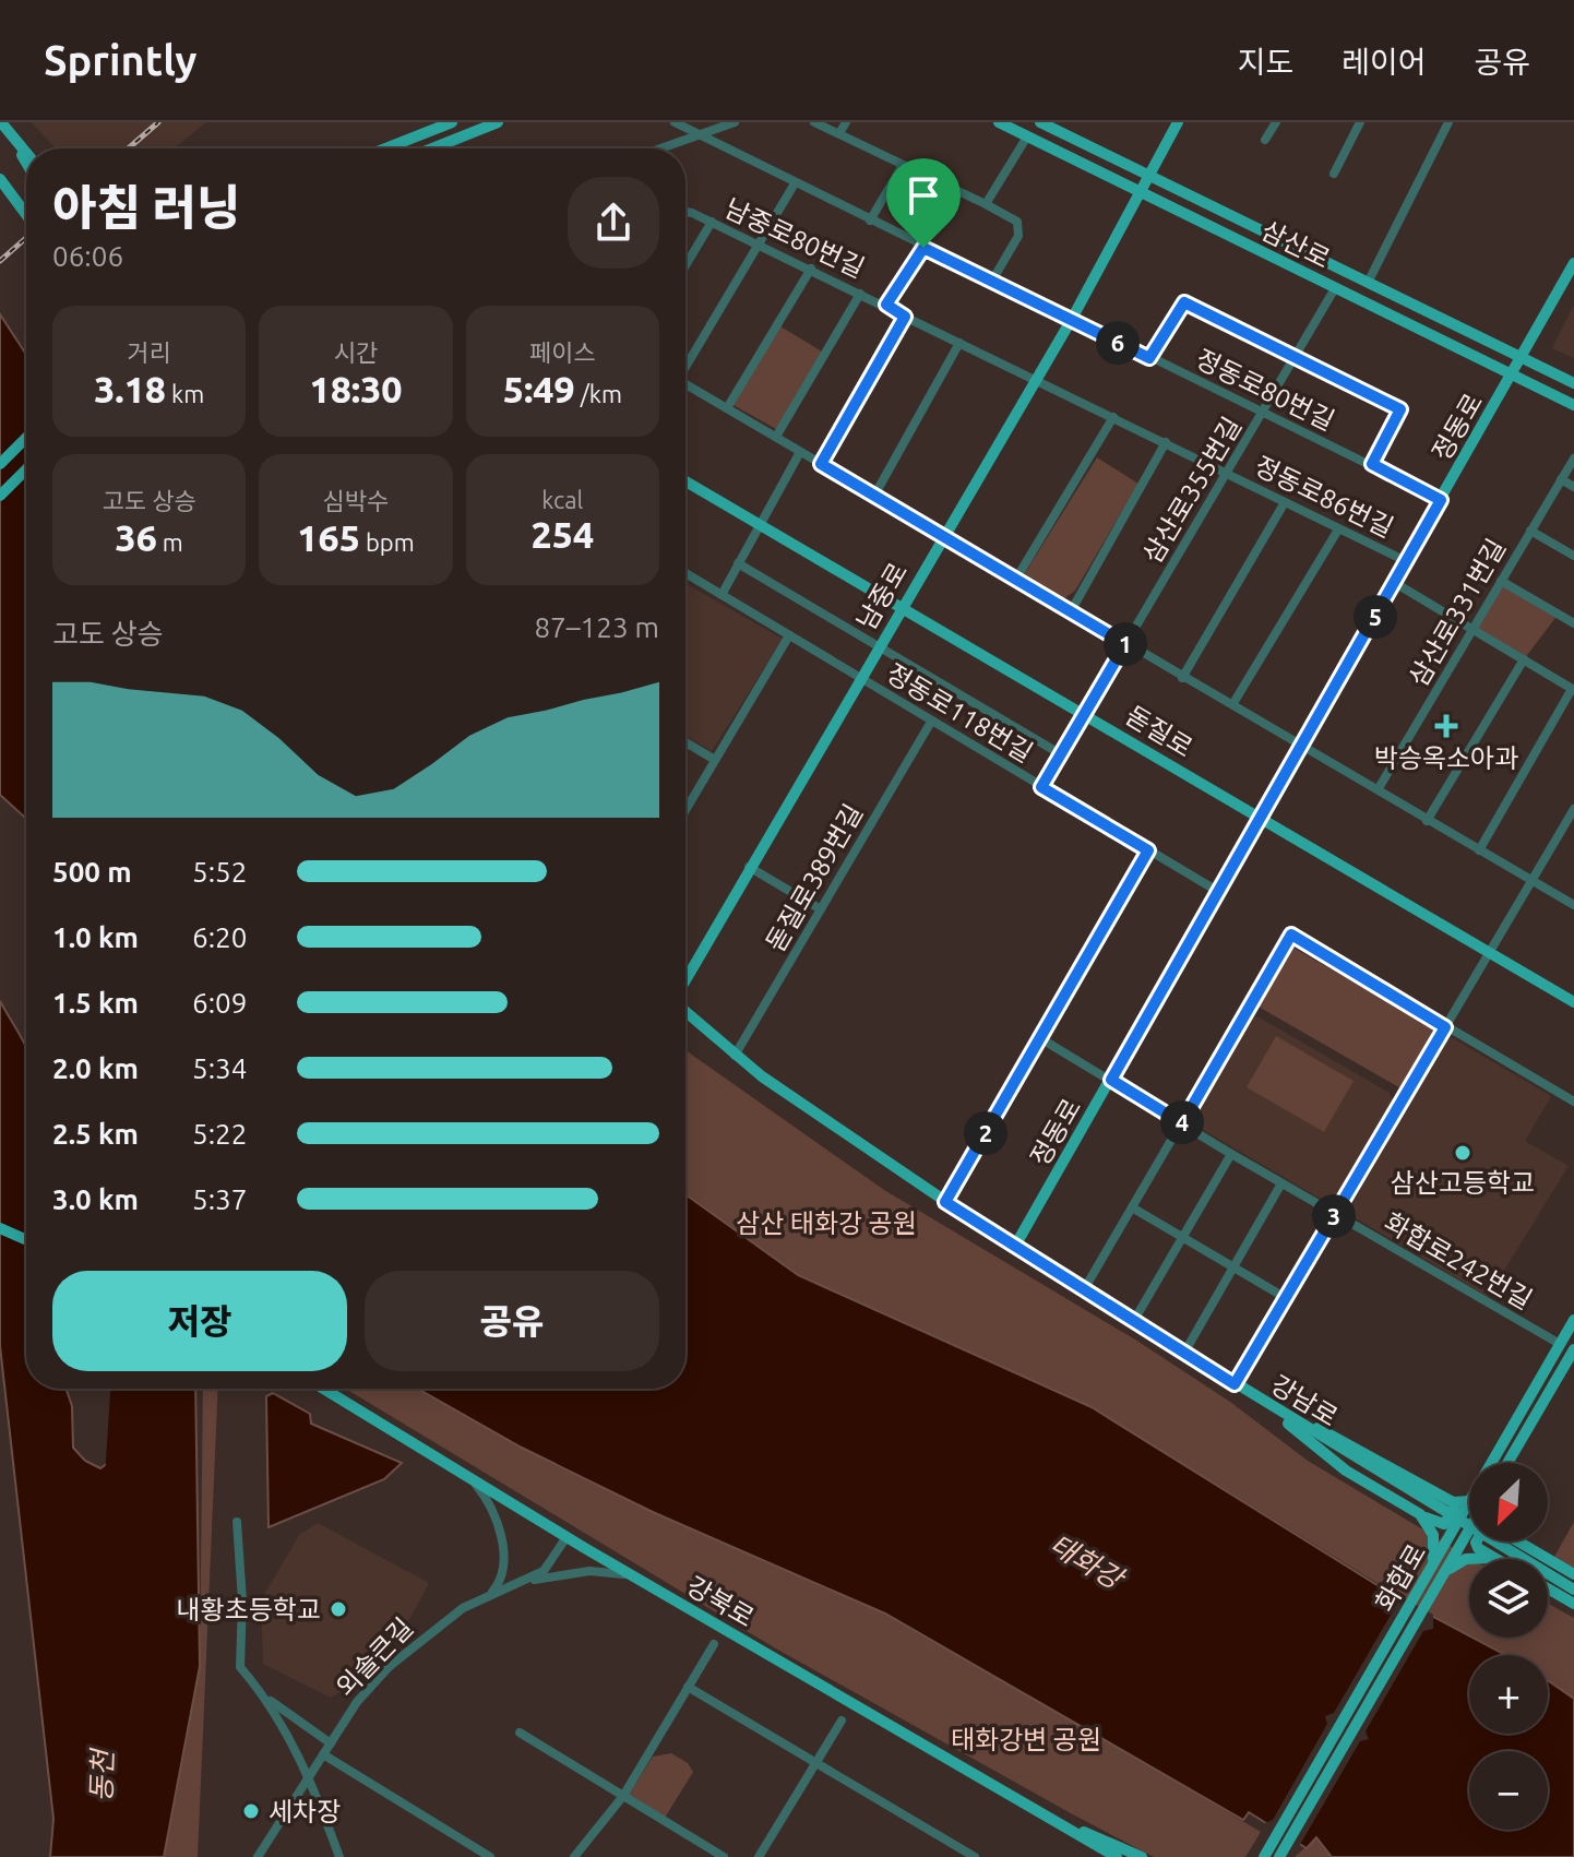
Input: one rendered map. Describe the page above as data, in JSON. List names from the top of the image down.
{
  "streets": {
    "main road": [
      "삼산로",
      "정동로",
      "남중로",
      "돋질로",
      "강남로",
      "화합로",
      "강북로"
    ],
    "street": [
      "남중로80번길",
      "정동로80번길",
      "삼산로355번길",
      "정동로86번길",
      "삼산로331번길",
      "정동로118번길",
      "돋질로389번길",
      "화합로242번길",
      "외솔큰길"
    ]
  },
  "crossings": [
    ["남중로80번길", "정동로86번길"],
    ["남중로80번길", "남중로"],
    ["삼산로", "정동로"],
    ["삼산로", "삼산로355번길"],
    ["삼산로", "남중로"],
    ["정동로80번길", "정동로"],
    ["정동로80번길", "삼산로355번길"],
    ["정동로80번길", "남중로"],
    ["정동로", "정동로86번길"],
    ["정동로", "정동로118번길"],
    ["정동로", "돋질로"],
    ["정동로", "화합로242번길"],
    ["정동로", "강남로"],
    ["삼산로355번길", "정동로86번길"],
    ["삼산로355번길", "정동로118번길"],
    ["삼산로355번길", "돋질로"],
    ["정동로86번길", "남중로"],
    ["남중로", "정동로118번길"],
    ["남중로", "돋질로"],
    ["정동로118번길", "돋질로389번길"],
    ["돋질로389번길", "강남로"],
    ["화합로242번길", "화합로"],
    ["강북로", "외솔큰길"]
  ],
  "water": ["태화강", "동천"],
  "parks": ["삼산 태화강 공원", "태화강변 공원"],
  "places": {
    "health": ["박승옥소아과"],
    "other": ["삼산고등학교", "내황초등학교", "세차장"]
  },
  "north": "bottom left",
  "page": {
    "header": "Sprintly",
    "nav": ["지도", "레이어", "공유"],
    "heading": ["아침 러닝", "06:06"],
    "stats": [
      ["거리", "3.18 km"],
      ["시간", "18:30"],
      ["페이스", "5:49 /km"],
      ["고도 상승", "36 m"],
      ["심박수", "165 bpm"],
      ["kcal", "254"]
    ],
    "pins": [
      "6",
      "5",
      "1",
      "4",
      "2",
      "3"
    ],
    "chart": ["고도 상승", "87–123 m"],
    "list": [
      {
        "name": "500 m",
        "note": "5:52"
      },
      {
        "name": "1.0 km",
        "note": "6:20"
      },
      {
        "name": "1.5 km",
        "note": "6:09"
      },
      {
        "name": "2.0 km",
        "note": "5:34"
      },
      {
        "name": "2.5 km",
        "note": "5:22"
      },
      {
        "name": "3.0 km",
        "note": "5:37"
      }
    ],
    "buttons": ["저장", "공유"],
    "map_buttons": ["+", "−"]
  }
}
